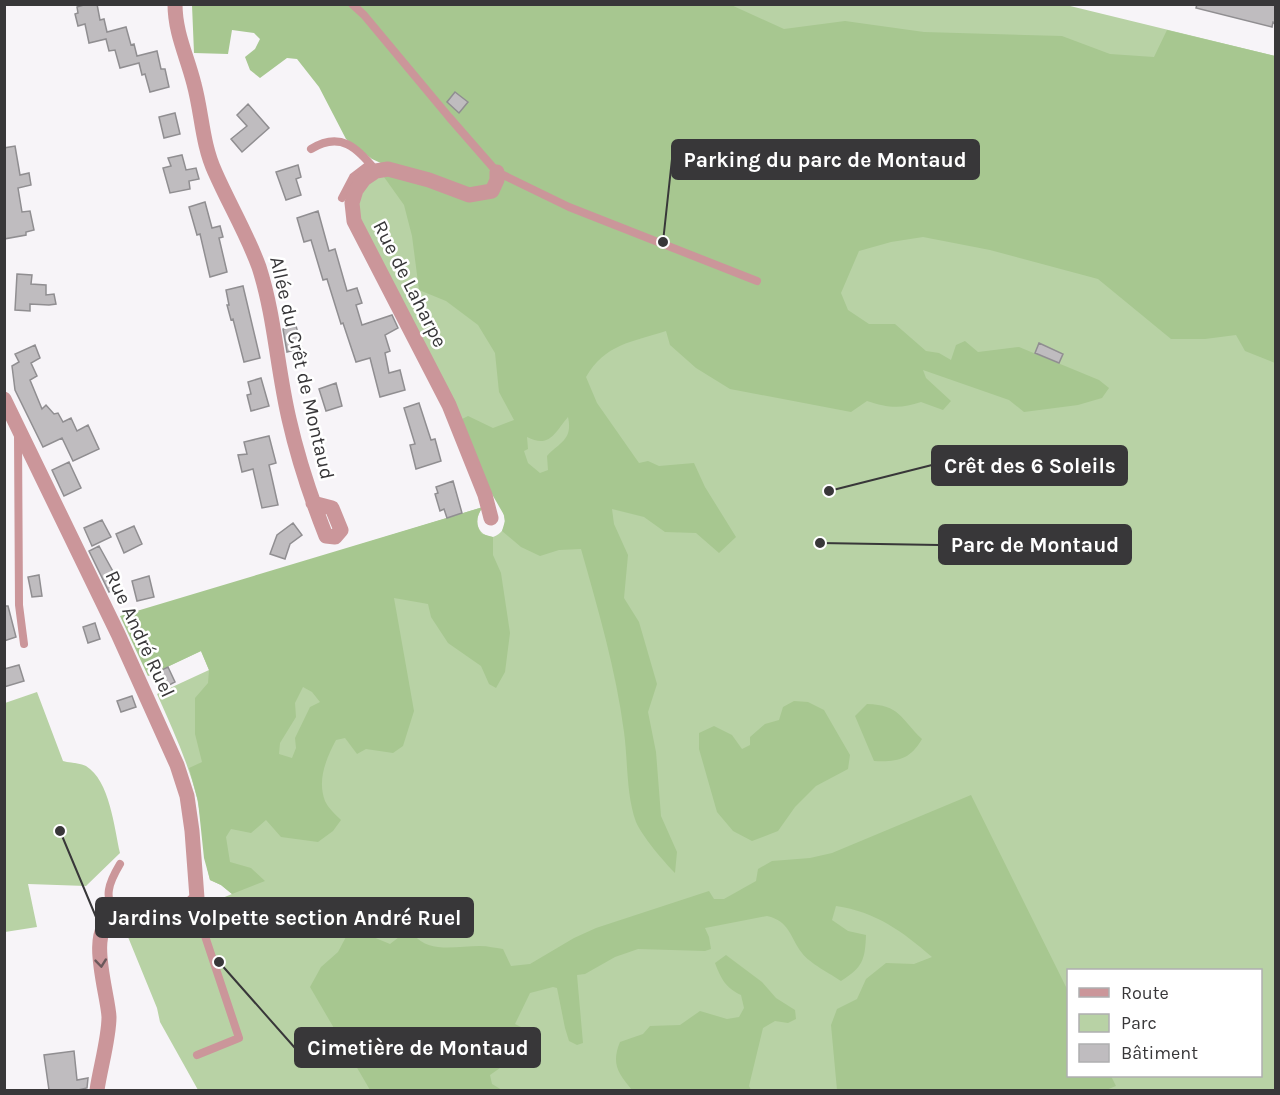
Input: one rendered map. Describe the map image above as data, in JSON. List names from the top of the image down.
{
  "streets": {
    "street": ["Rue de Laharpe", "Allée du Crêt de Montaud", "Rue André Ruel"]
  },
  "places": [
    "Parking du parc de Montaud",
    "Crêt des 6 Soleils",
    "Parc de Montaud",
    "Jardins Volpette section André Ruel",
    "Cimetière de Montaud"
  ],
  "legend": ["Route", "Parc", "Bâtiment"]
}
